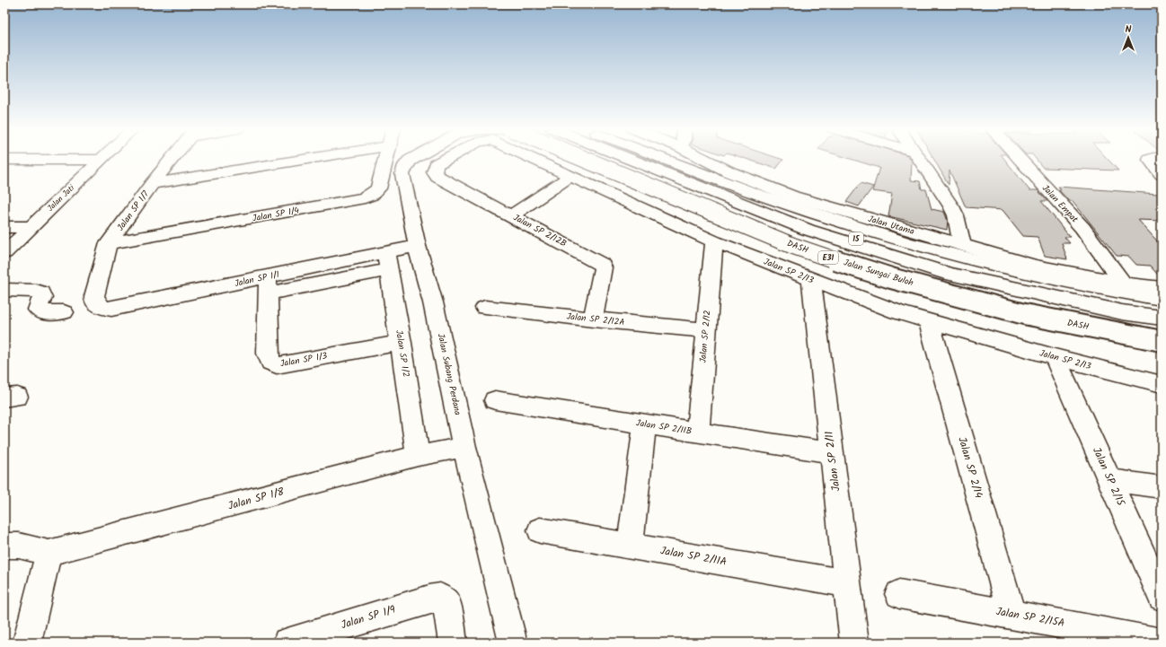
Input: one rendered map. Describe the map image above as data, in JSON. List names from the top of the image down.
{
  "streets": {
    "main road": [
      "Jalan Jati",
      "Jalan Empat",
      "Jalan SP 1/7",
      "Jalan SP 1/4",
      "Jalan Utama",
      "Jalan SP 2/12B",
      "15",
      "DASH",
      "E31",
      "Jalan SP 2/13",
      "Jalan Sungai Buloh",
      "Jalan SP 1/1",
      "Jalan SP 2/12A",
      "Jalan SP 2/12",
      "Jalan SP 1/2",
      "Jalan SP 1/3",
      "Jalan Subang Perdana",
      "Jalan SP 2/11B",
      "Jalan SP 2/11",
      "Jalan SP 2/14",
      "Jalan SP 2/15",
      "Jalan SP 1/8",
      "Jalan SP 2/11A",
      "Jalan SP 1/9",
      "Jalan SP 2/15A"
    ]
  },
  "crossings": [
    ["Jalan Empat", "Jalan Utama"],
    ["Jalan SP 1/7", "Jalan SP 1/4"],
    ["Jalan SP 1/7", "Jalan SP 1/1"],
    ["Jalan SP 2/12B", "Jalan SP 2/13"],
    ["Jalan SP 2/12B", "Jalan SP 2/12A"],
    ["DASH", "Jalan Sungai Buloh"],
    ["Jalan SP 2/13", "Jalan SP 2/12"],
    ["Jalan SP 2/13", "Jalan SP 2/11"],
    ["Jalan SP 2/13", "Jalan SP 2/14"],
    ["Jalan SP 2/13", "Jalan SP 2/15"],
    ["Jalan SP 1/1", "Jalan SP 1/2"],
    ["Jalan SP 1/1", "Jalan SP 1/3"],
    ["Jalan SP 2/12A", "Jalan SP 2/12"],
    ["Jalan SP 2/12", "Jalan SP 2/11B"],
    ["Jalan SP 1/2", "Jalan SP 1/3"],
    ["Jalan SP 1/2", "Jalan SP 1/8"],
    ["Jalan Subang Perdana", "Jalan SP 1/8"],
    ["Jalan SP 2/11B", "Jalan SP 2/11"],
    ["Jalan SP 2/11", "Jalan SP 2/11A"],
    ["Jalan SP 2/14", "Jalan SP 2/15A"]
  ],
  "north": "top"
}
